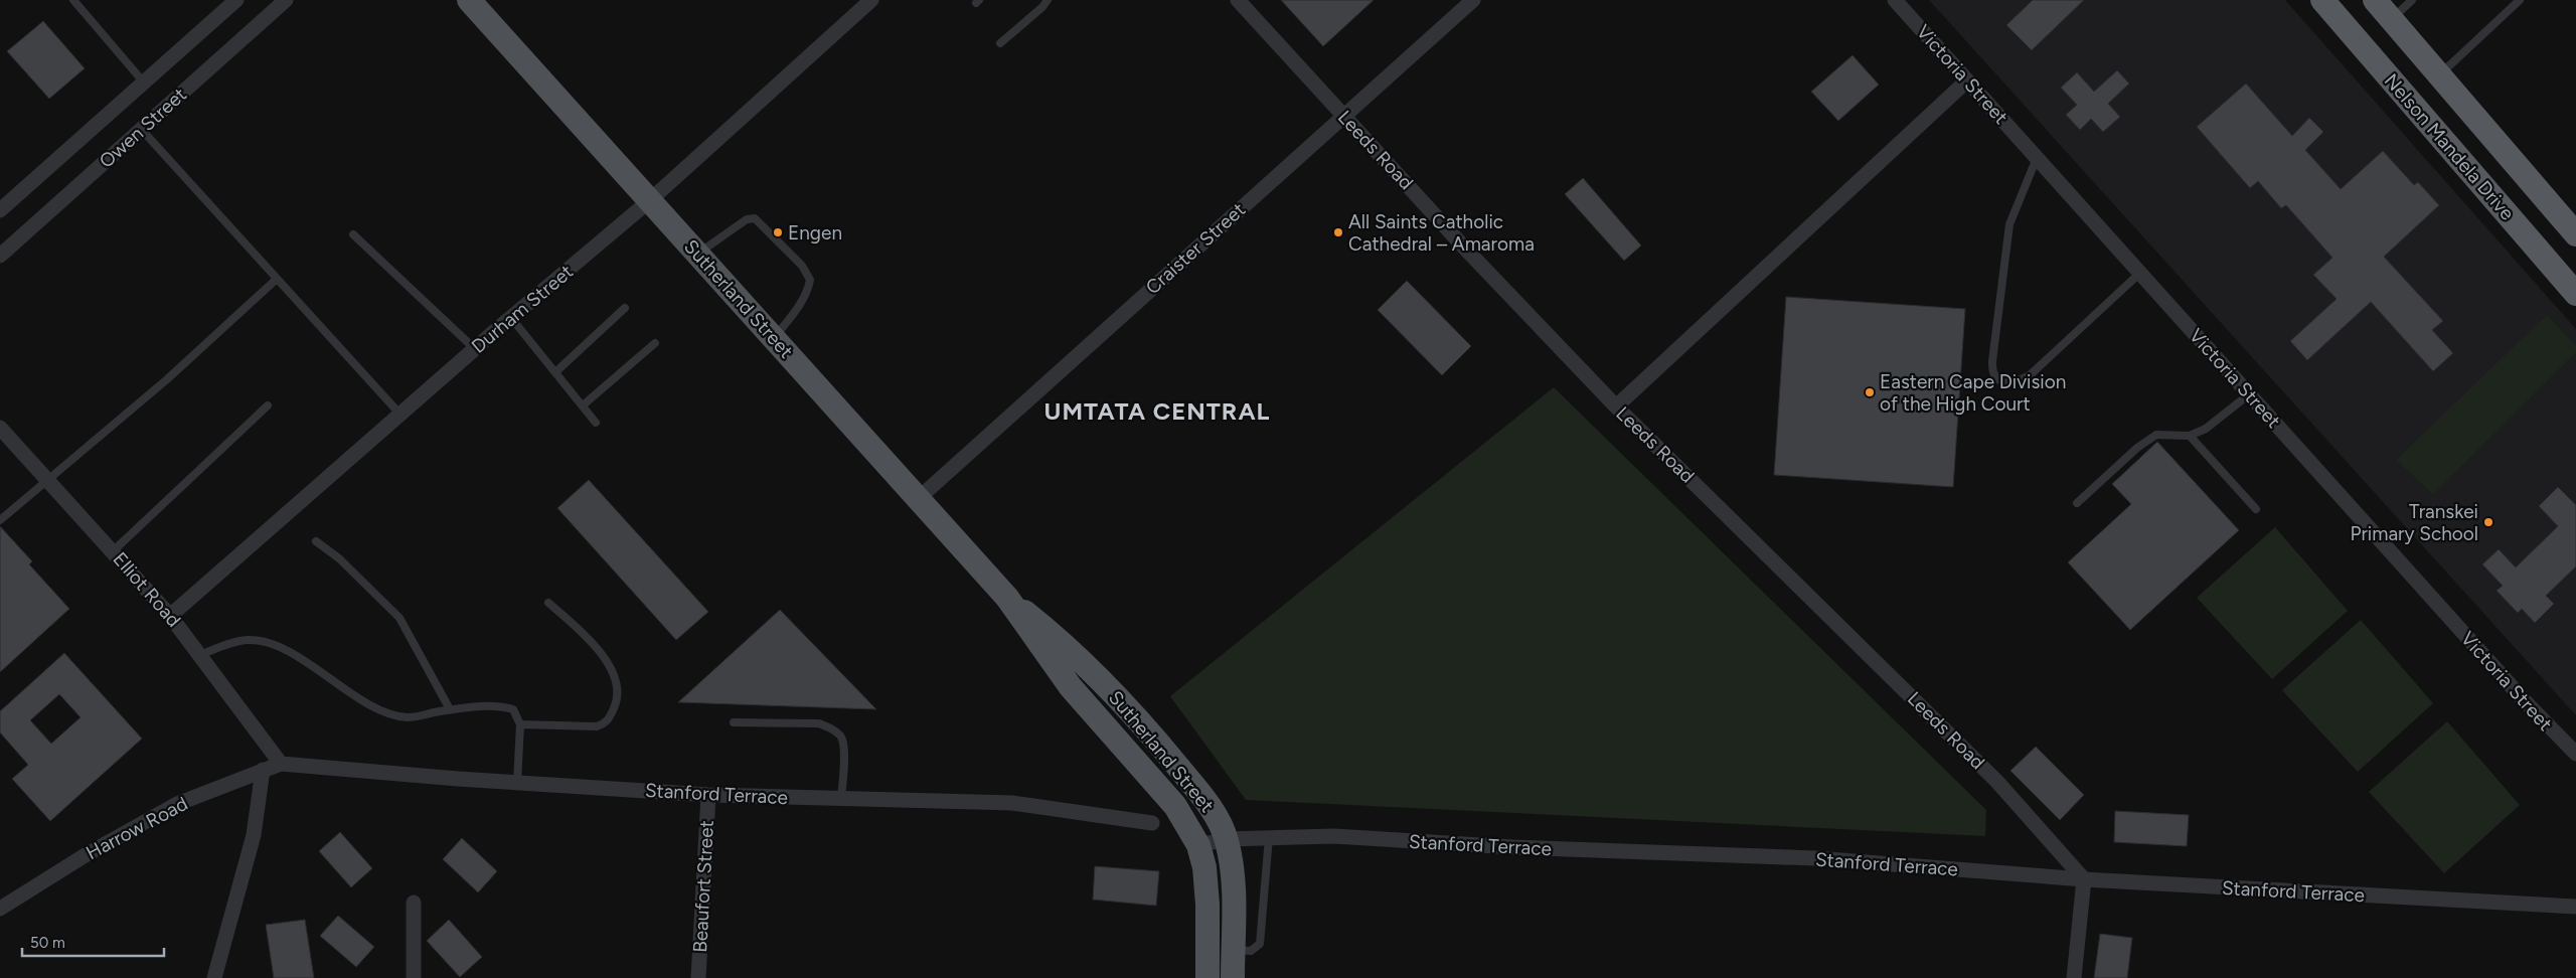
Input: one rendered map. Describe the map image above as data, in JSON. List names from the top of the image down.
{
  "streets": {
    "highway": ["Nelson Mandela Drive"],
    "main road": ["Sutherland Street"],
    "street": [
      "Victoria Street",
      "Owen Street",
      "Leeds Road",
      "Craister Street",
      "Durham Street",
      "Elliot Road",
      "Stanford Terrace",
      "Harrow Road",
      "Beaufort Street"
    ]
  },
  "crossings": [
    ["Leeds Road", "Craister Street"],
    ["Leeds Road", "Stanford Terrace"],
    ["Craister Street", "Sutherland Street"],
    ["Sutherland Street", "Durham Street"],
    ["Sutherland Street", "Stanford Terrace"],
    ["Durham Street", "Elliot Road"],
    ["Elliot Road", "Stanford Terrace"],
    ["Elliot Road", "Harrow Road"],
    ["Stanford Terrace", "Harrow Road"],
    ["Stanford Terrace", "Beaufort Street"]
  ],
  "districts": ["UMTATA CENTRAL"],
  "places": [
    "Engen",
    "All Saints Catholic Cathedral – Amaroma",
    "Eastern Cape Division of the High Court",
    "Transkei Primary School"
  ],
  "scale_bar": "50 m"
}
